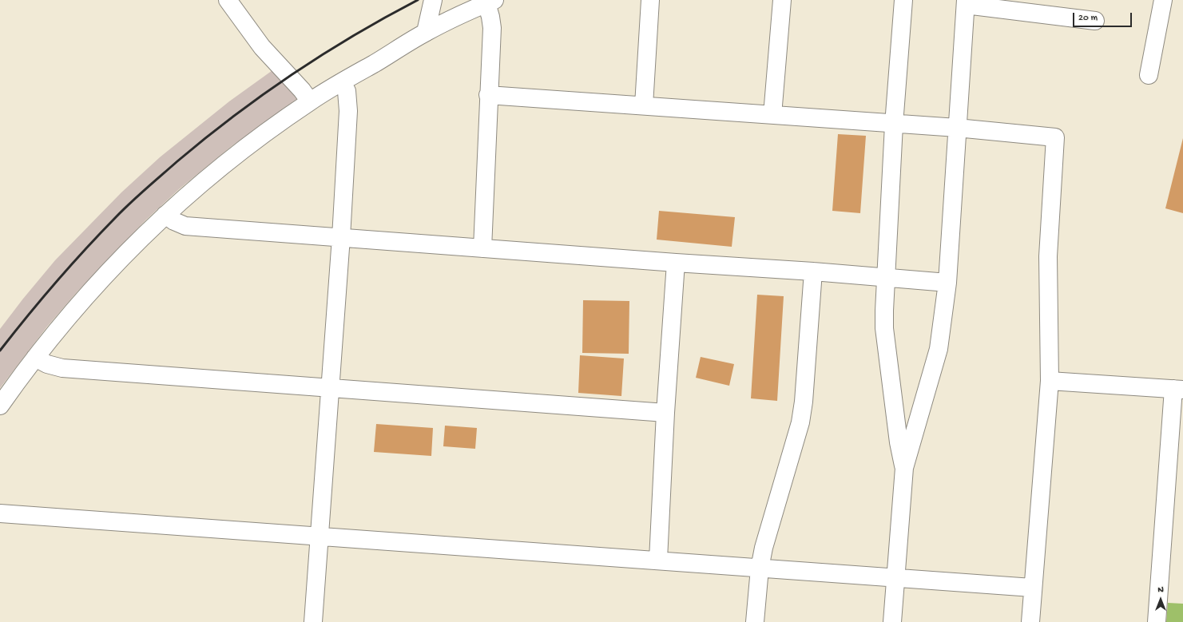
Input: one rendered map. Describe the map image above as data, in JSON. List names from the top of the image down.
{
  "scale_bar": "20 m",
  "north": "top"
}
